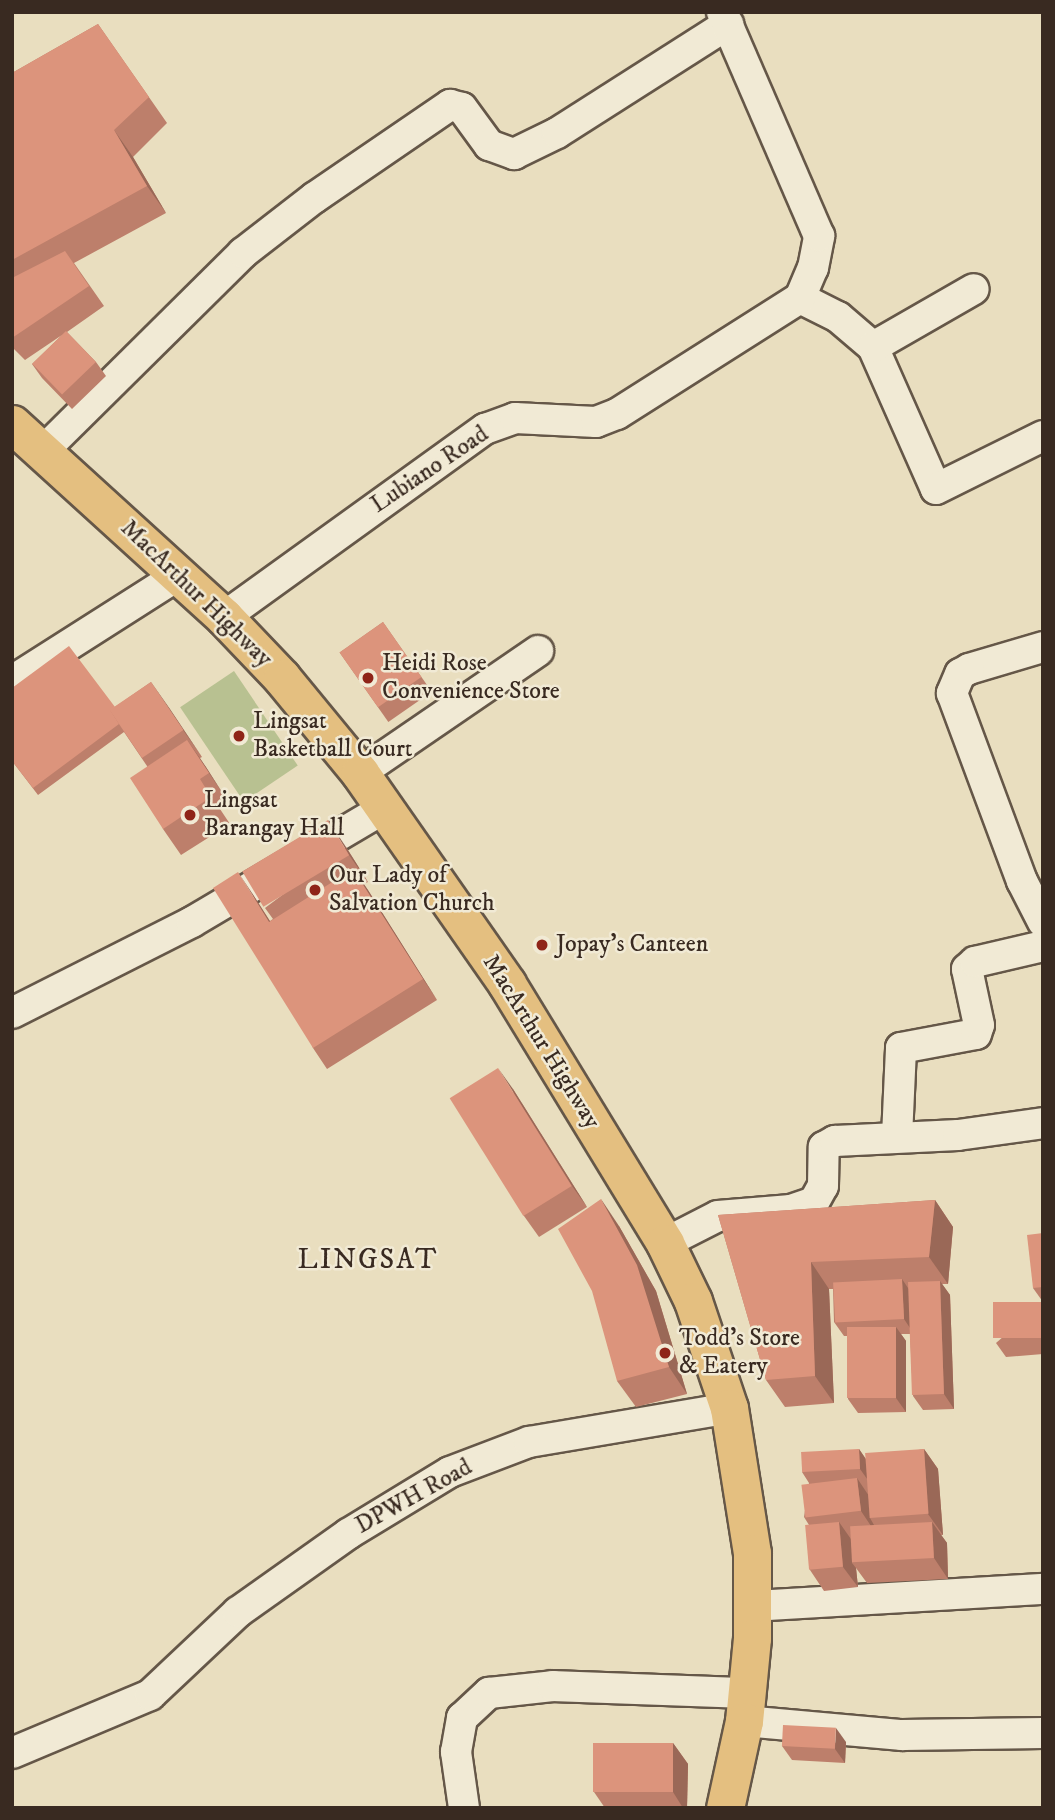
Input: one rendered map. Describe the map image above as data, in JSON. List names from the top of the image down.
{
  "streets": {
    "main road": ["MacArthur Highway"],
    "street": ["Lubiano Road", "DPWH Road"]
  },
  "crossings": [
    ["Lubiano Road", "MacArthur Highway"],
    ["MacArthur Highway", "DPWH Road"]
  ],
  "districts": ["LINGSAT"],
  "places": [
    "Heidi Rose Convenience Store",
    "Lingsat Basketball Court",
    "Lingsat Barangay Hall",
    "Our Lady of Salvation Church",
    "Jopay's Canteen",
    "Todd's Store & Eatery"
  ]
}
